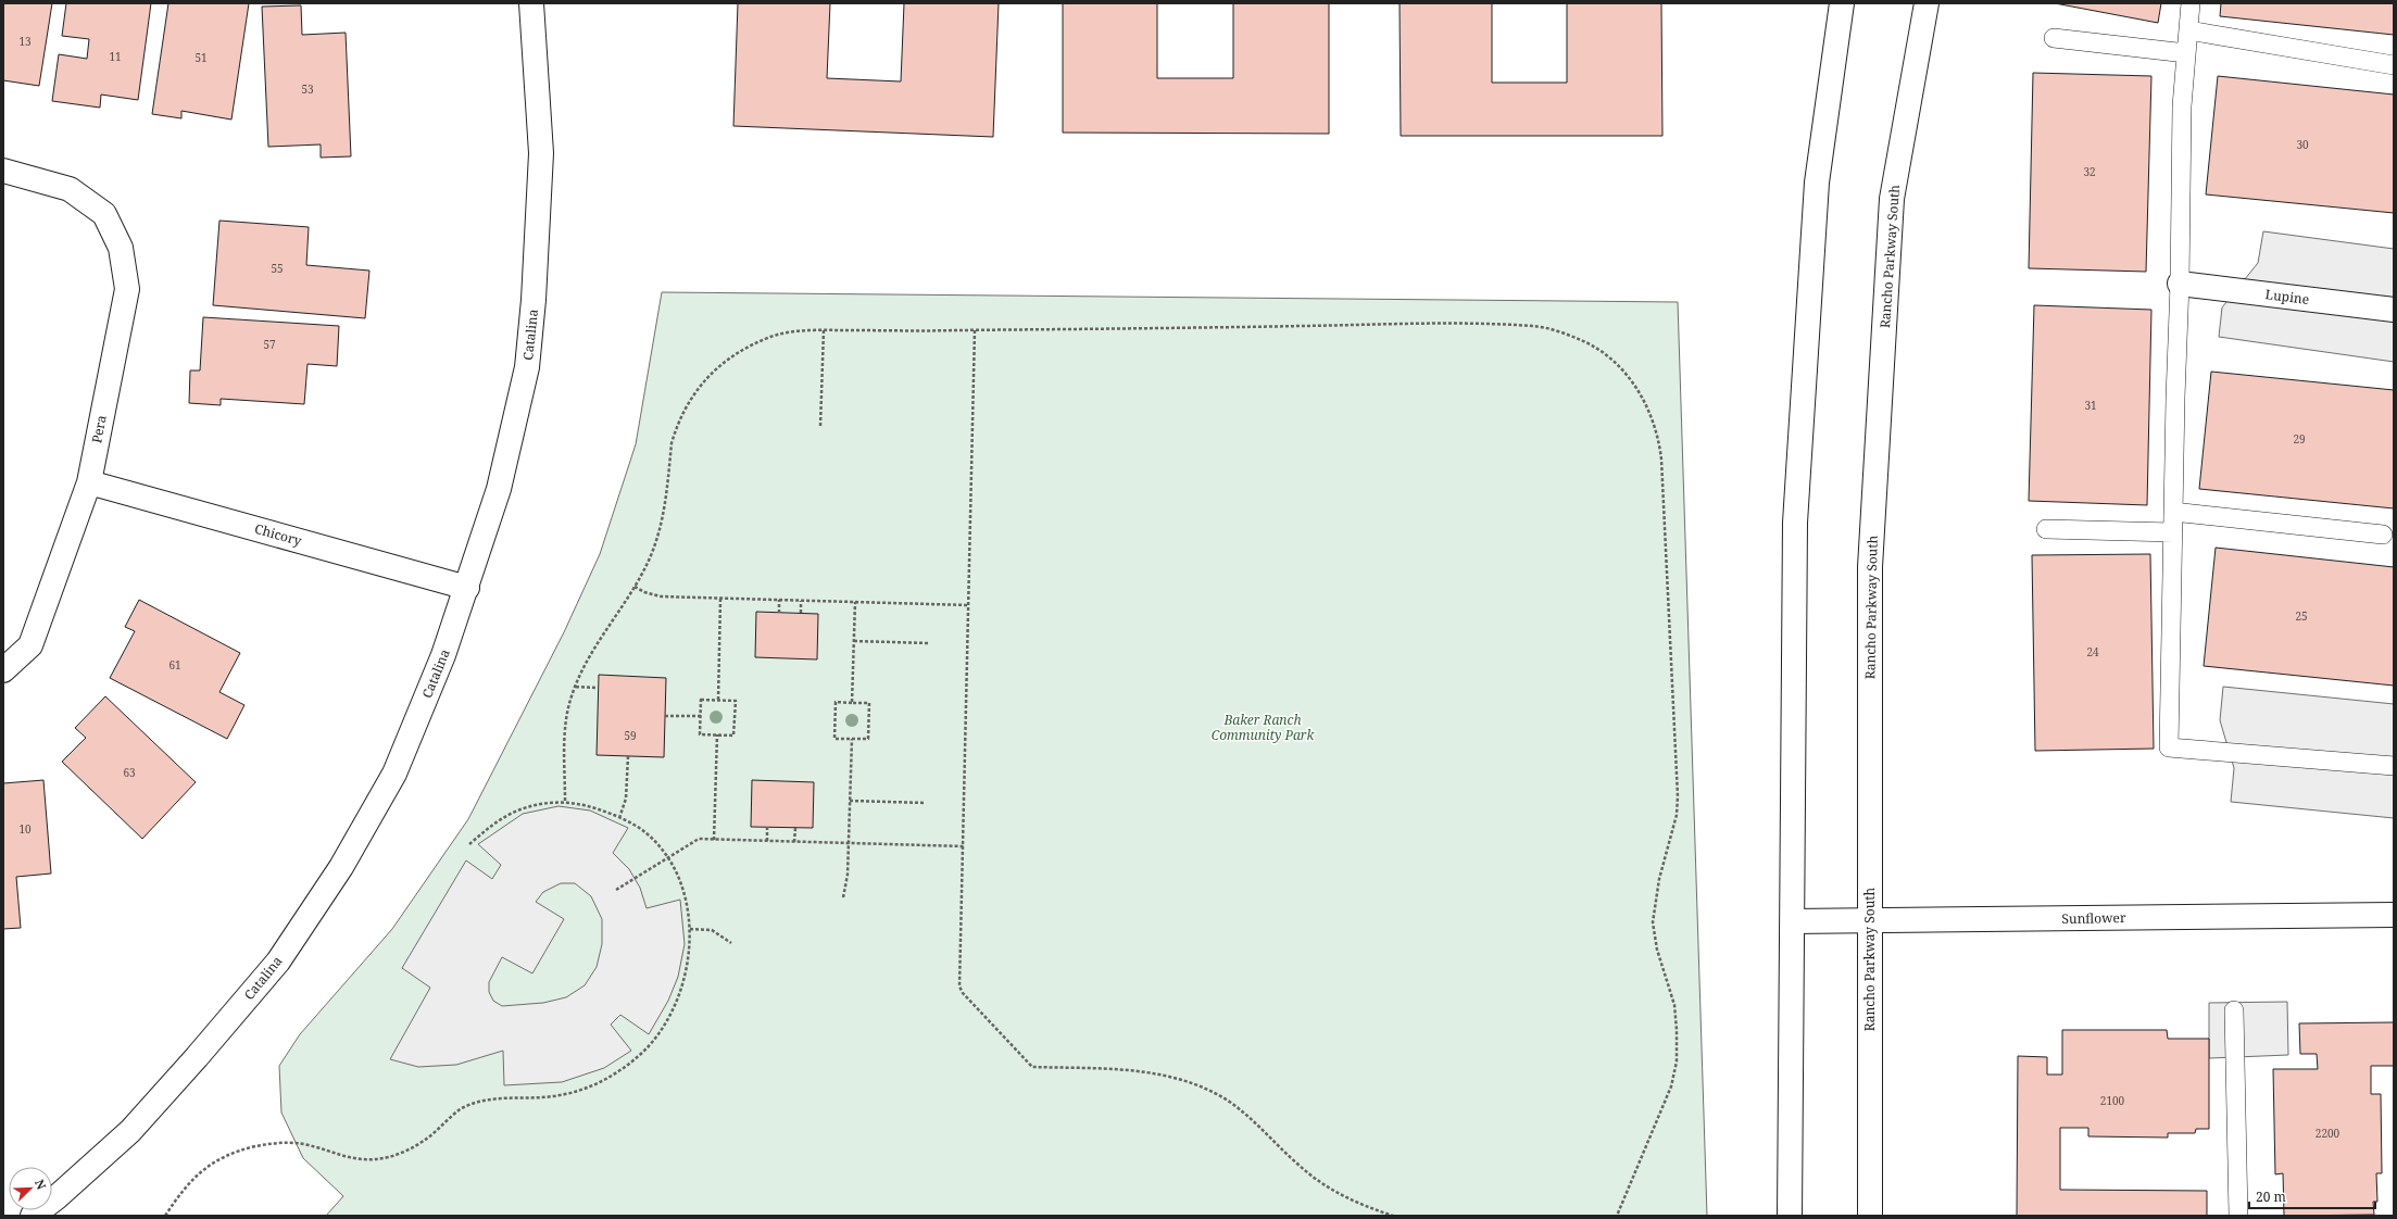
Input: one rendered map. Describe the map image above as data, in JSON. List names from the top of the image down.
{
  "streets": {
    "street": [
      "Rancho Parkway South",
      "Lupine",
      "Catalina",
      "Pera",
      "Chicory",
      "Sunflower"
    ]
  },
  "crossings": [
    ["Rancho Parkway South", "Sunflower"],
    ["Catalina", "Chicory"],
    ["Pera", "Chicory"]
  ],
  "parks": ["Baker Ranch Community Park"],
  "house_numbers": [
    "13",
    "11",
    "51",
    "53",
    "30",
    "32",
    "55",
    "57",
    "31",
    "29",
    "25",
    "24",
    "61",
    "59",
    "63",
    "10",
    "2100",
    "2200"
  ],
  "scale_bar": "20 m",
  "north": "top right"
}
